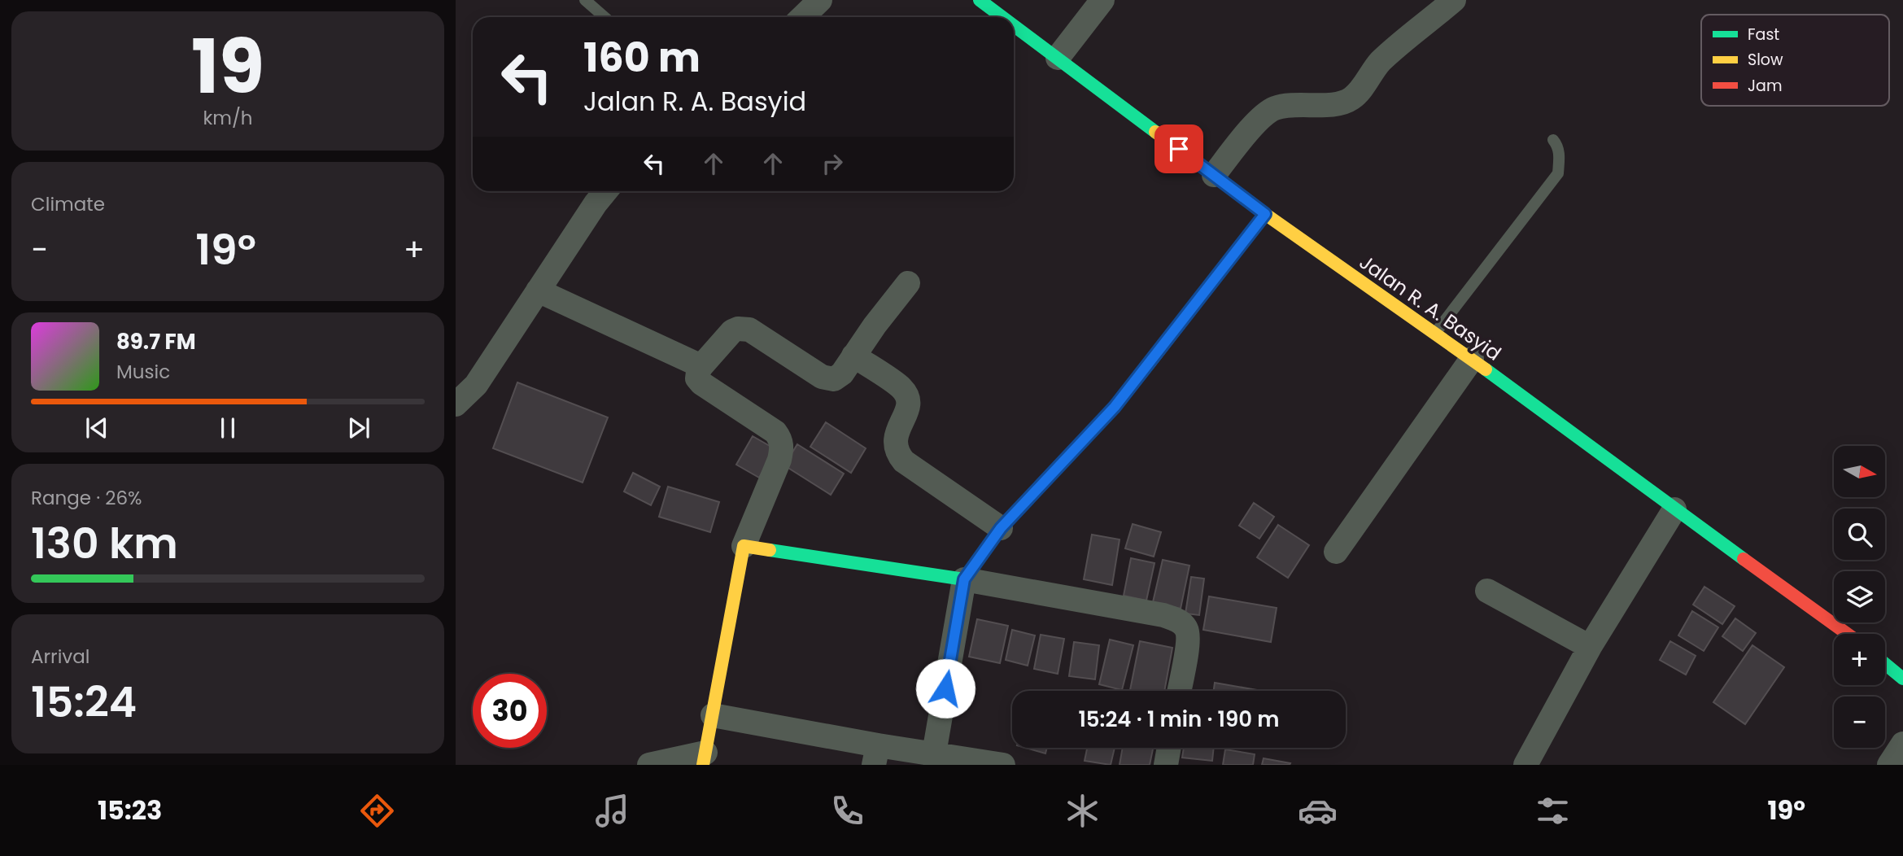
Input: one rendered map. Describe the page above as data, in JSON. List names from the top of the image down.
{
  "streets": {
    "main road": ["Jalan R. A. Basyid"]
  },
  "legend": ["Fast", "Slow", "Jam"],
  "north": "right",
  "page": {
    "tile": [
      ["19", "km/h"],
      "Climate",
      ["Range · 26%", "130 km"],
      ["Arrival", "15:24"]
    ],
    "turn": ["160 m", "Jalan R. A. Basyid"],
    "heat": ["−", "19°", "+"],
    "song": ["89.7 FM", "Music"],
    "map_buttons": ["+", "−"],
    "limit": "30",
    "trip": "15:24 · 1 min · 190 m",
    "tabs": ["15:23", "19°"]
  }
}
